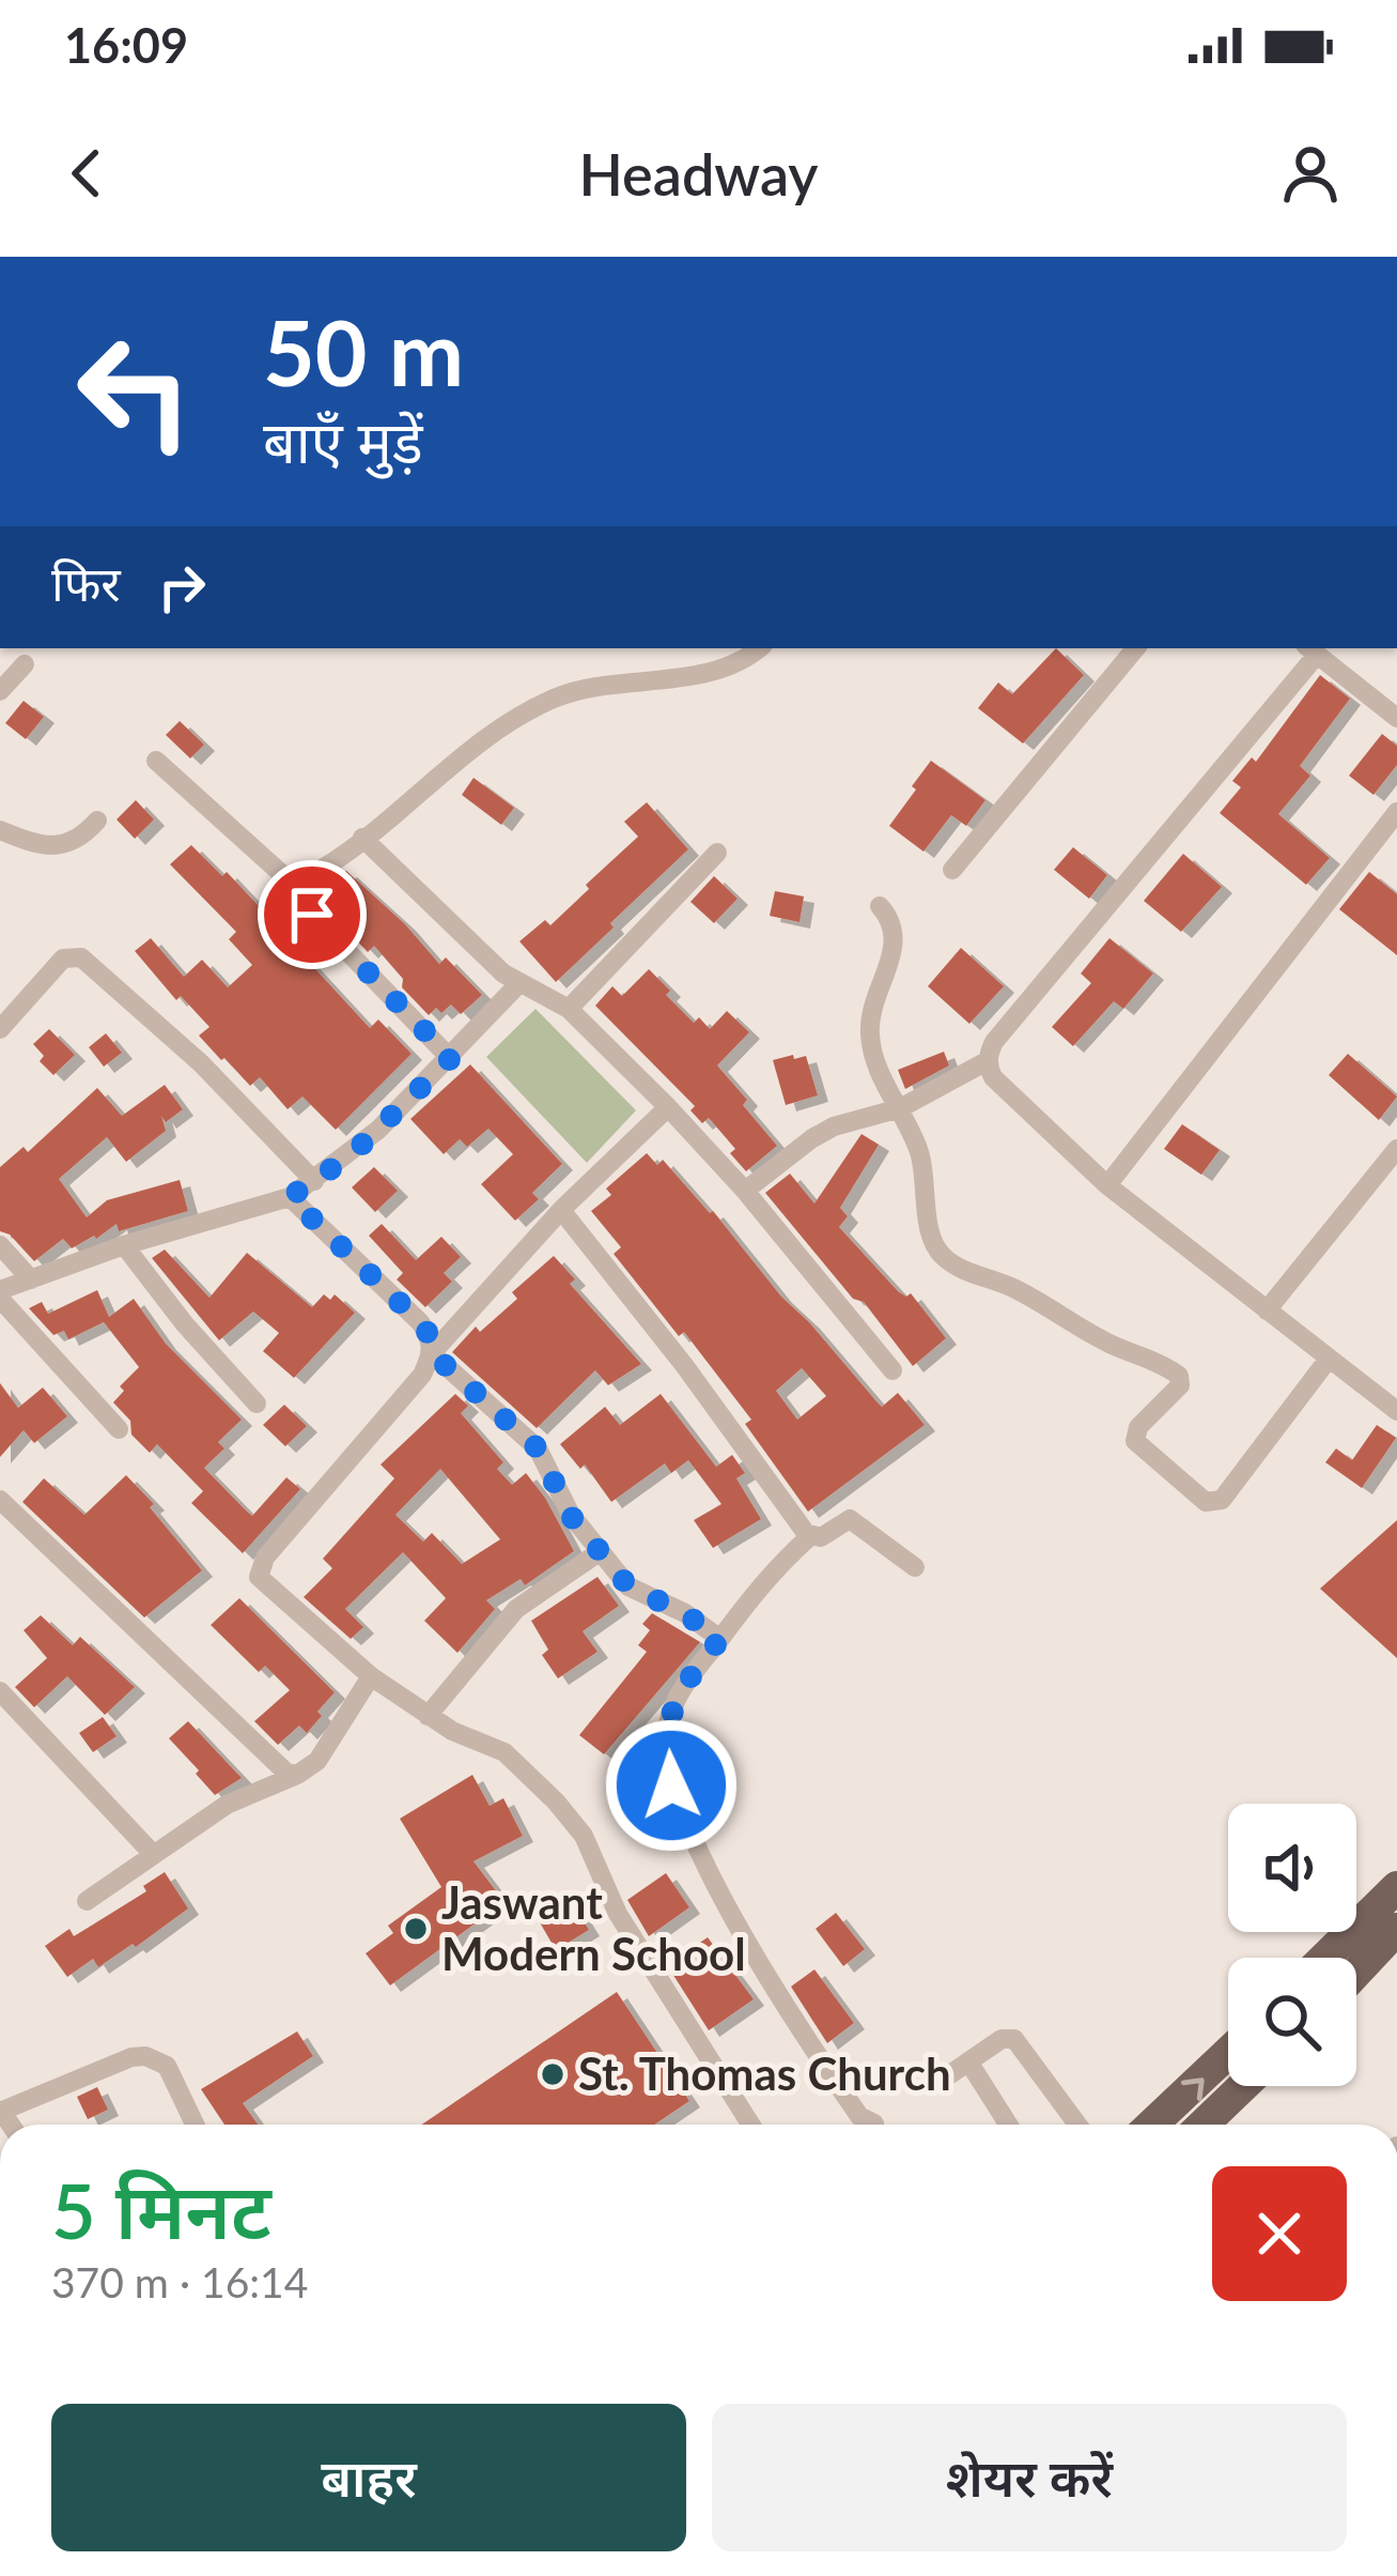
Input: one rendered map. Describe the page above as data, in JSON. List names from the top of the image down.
{
  "places": ["Jaswant Modern School", "St. Thomas Church"],
  "page": {
    "status": "16:09",
    "header": "Headway",
    "turn": ["50 m", "बाएँ मुड़ें"],
    "then": "फिर",
    "heading": ["5 मिनट", "370 m · 16:14"],
    "buttons": ["बाहर", "शेयर करें"]
  }
}
